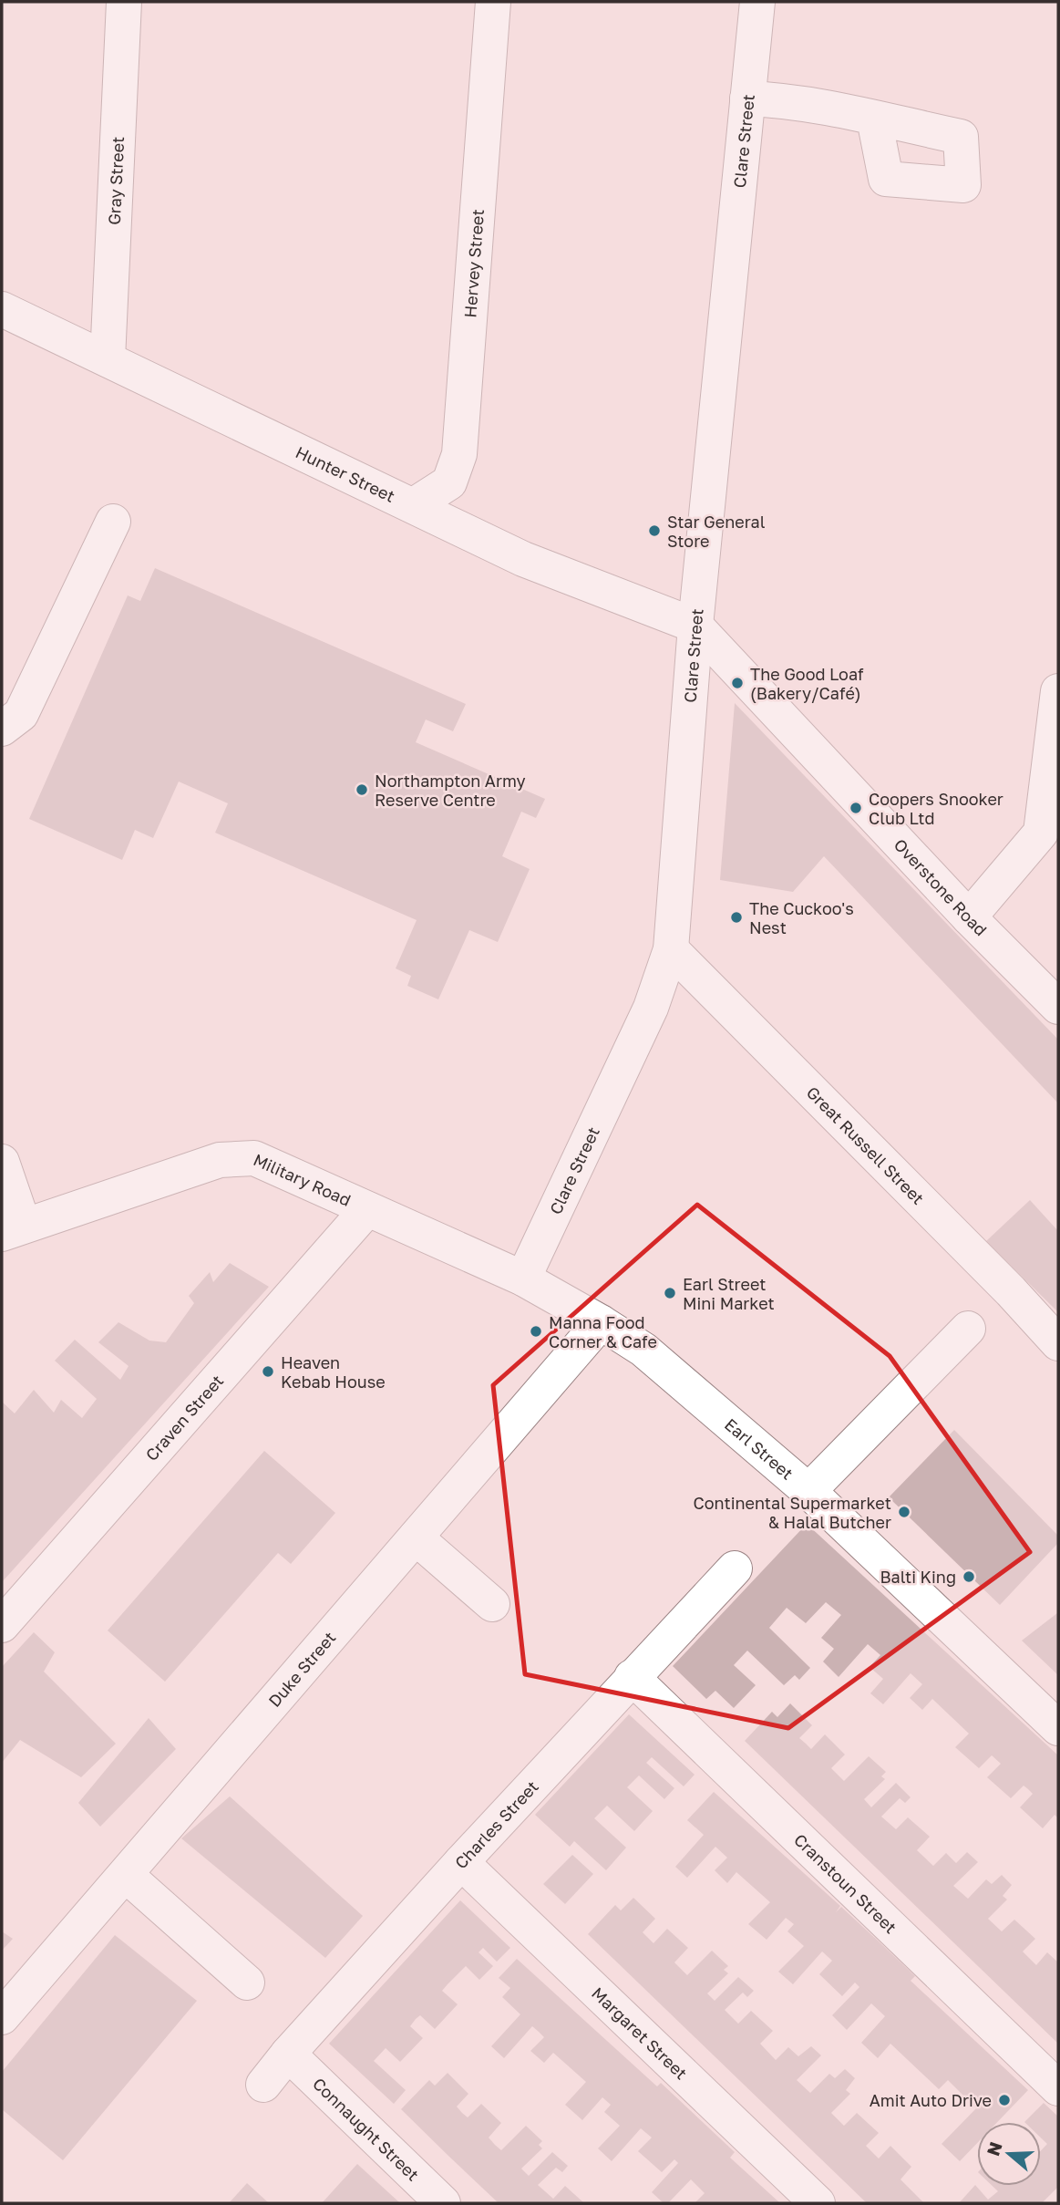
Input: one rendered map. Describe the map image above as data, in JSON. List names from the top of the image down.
{
  "streets": {
    "street": [
      "Clare Street",
      "Gray Street",
      "Hervey Street",
      "Hunter Street",
      "Overstone Road",
      "Great Russell Street",
      "Military Road",
      "Craven Street",
      "Earl Street",
      "Duke Street",
      "Charles Street",
      "Cranstoun Street",
      "Margaret Street",
      "Connaught Street"
    ]
  },
  "crossings": [
    ["Clare Street", "Hunter Street"],
    ["Clare Street", "Overstone Road"],
    ["Clare Street", "Great Russell Street"],
    ["Clare Street", "Military Road"],
    ["Clare Street", "Earl Street"],
    ["Gray Street", "Hunter Street"],
    ["Hervey Street", "Hunter Street"],
    ["Hunter Street", "Overstone Road"],
    ["Military Road", "Craven Street"],
    ["Military Road", "Earl Street"],
    ["Earl Street", "Duke Street"],
    ["Charles Street", "Cranstoun Street"],
    ["Charles Street", "Margaret Street"],
    ["Charles Street", "Connaught Street"]
  ],
  "places": [
    "Star General Store",
    "The Good Loaf (Bakery/Café)",
    "Northampton Army Reserve Centre",
    "Coopers Snooker Club Ltd",
    "The Cuckoo's Nest",
    "Earl Street Mini Market",
    "Manna Food Corner & Cafe",
    "Heaven Kebab House",
    "Continental Supermarket & Halal Butcher",
    "Balti King",
    "Amit Auto Drive"
  ],
  "north": "left"
}
